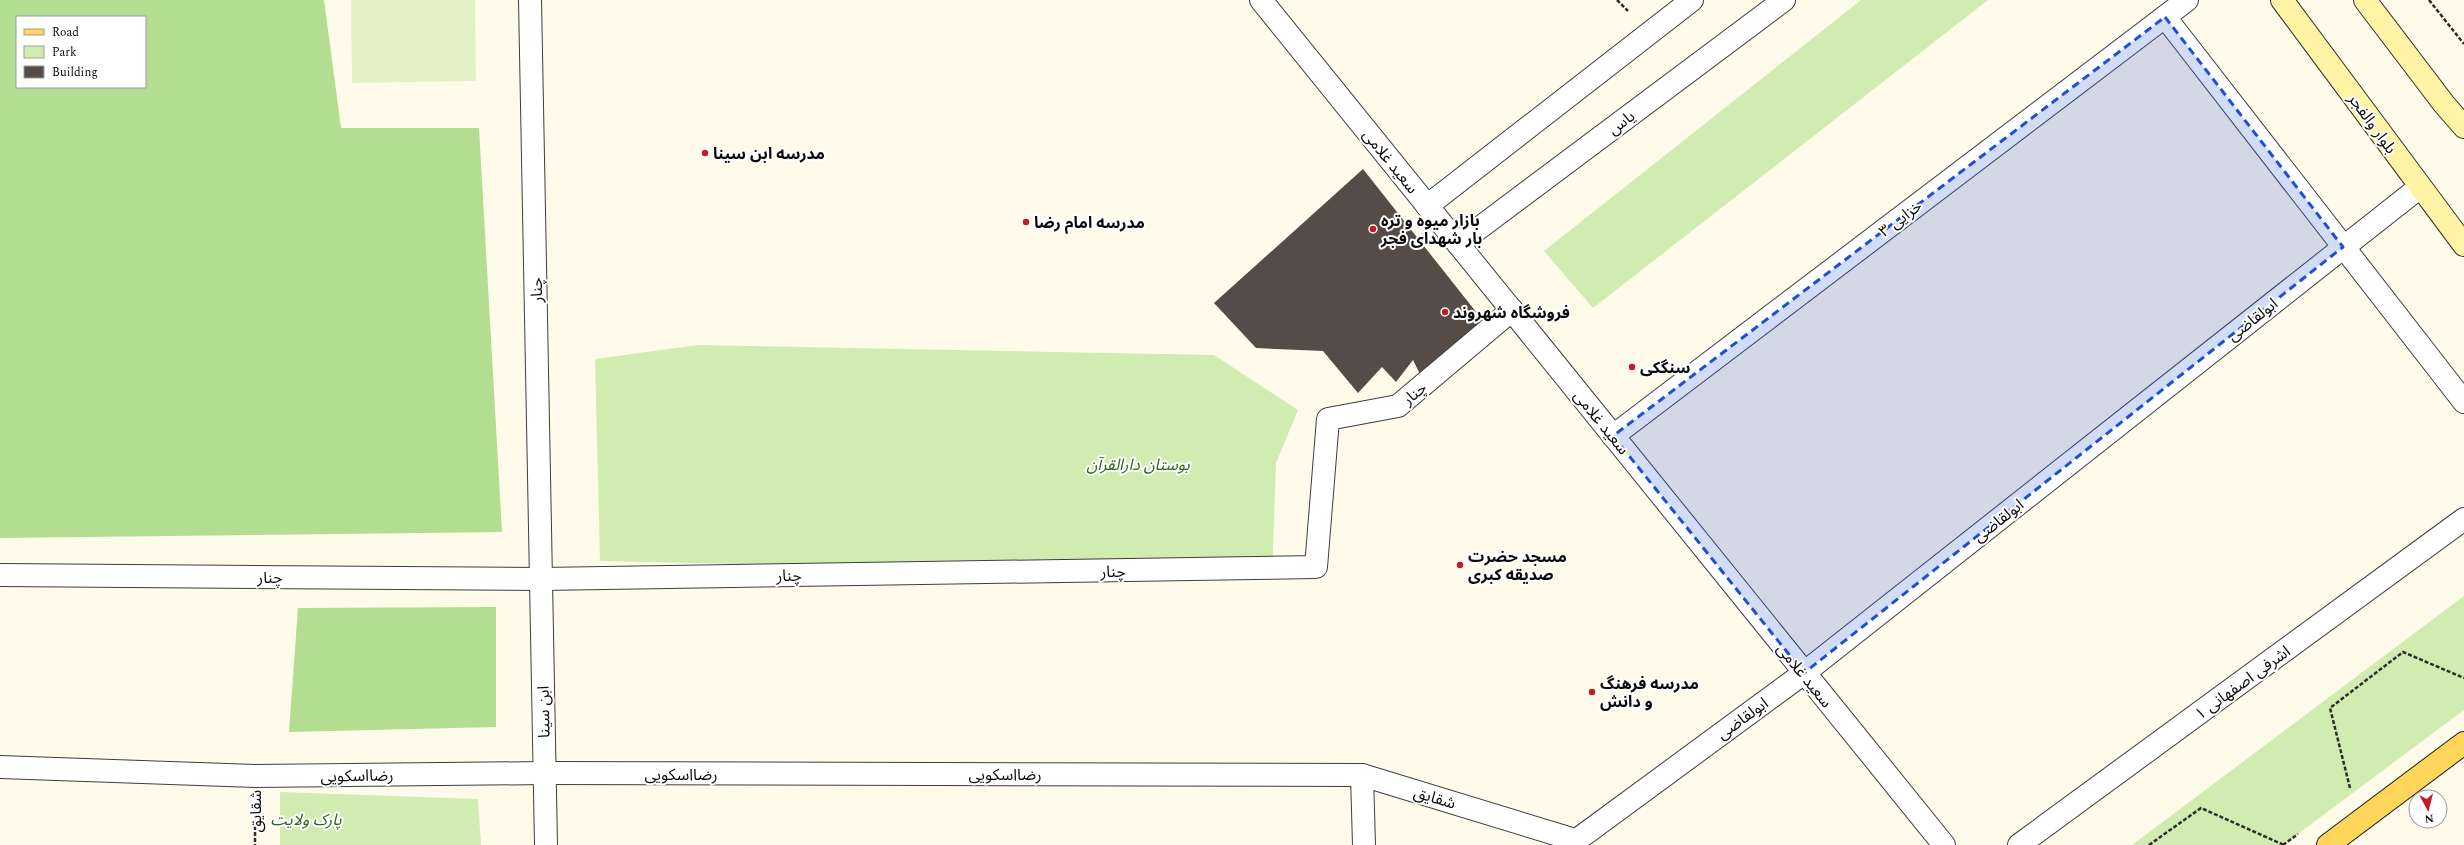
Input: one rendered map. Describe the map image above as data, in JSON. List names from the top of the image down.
{
  "streets": {
    "main road": ["بلوار والفجر"],
    "street": [
      "یاس",
      "سعید غلامی",
      "خزایی ۳",
      "چنار",
      "ابولقاضی",
      "اشرفی اصفهانی ۱",
      "ابن سینا",
      "رضااسکویی",
      "شقایق"
    ]
  },
  "crossings": [
    ["یاس", "سعید غلامی"],
    ["بلوار والفجر", "ابولقاضی"],
    ["سعید غلامی", "خزایی ۳"],
    ["سعید غلامی", "چنار"],
    ["سعید غلامی", "ابولقاضی"],
    ["چنار", "ابن سینا"],
    ["ابولقاضی", "شقایق"],
    ["ابن سینا", "رضااسکویی"],
    ["رضااسکویی", "شقایق"]
  ],
  "parks": ["بوستان دارالقرآن", "پارک ولایت"],
  "places": [
    "مدرسه ابن سینا",
    "مدرسه امام رضا",
    "بازار میوه و تره‌ بار شهدای فجر",
    "فروشگاه شهروند",
    "سنگکی",
    "مسجد حضرت صدیقه کبری",
    "مدرسه فرهنگ و دانش"
  ],
  "legend": ["Road", "Park", "Building"],
  "north": "bottom"
}
